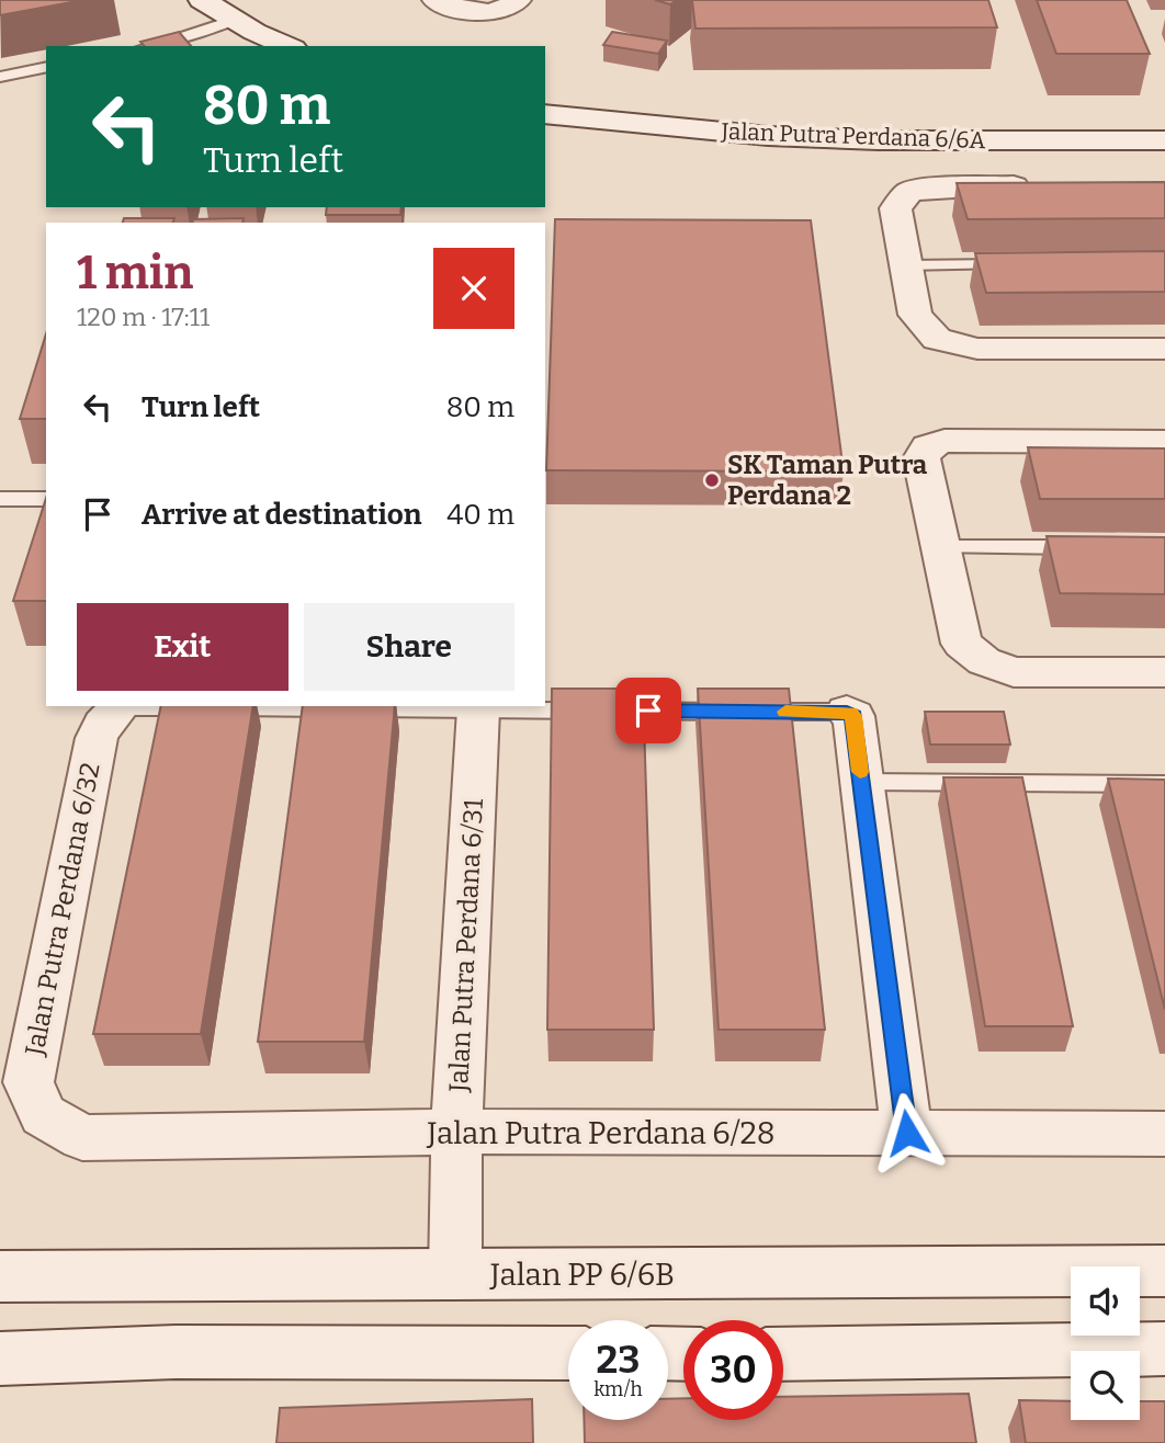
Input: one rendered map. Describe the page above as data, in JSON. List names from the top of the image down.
{
  "streets": {
    "street": [
      "Jalan Putra Perdana 6/6A",
      "Jalan Putra Perdana 6/32",
      "Jalan Putra Perdana 6/31",
      "Jalan Putra Perdana 6/28",
      "Jalan PP 6/6B"
    ]
  },
  "crossings": [
    ["Jalan Putra Perdana 6/32", "Jalan Putra Perdana 6/28"],
    ["Jalan Putra Perdana 6/31", "Jalan Putra Perdana 6/28"],
    ["Jalan Putra Perdana 6/31", "Jalan PP 6/6B"]
  ],
  "places": ["SK Taman Putra Perdana 2"],
  "page": {
    "turn": ["80 m", "Turn left"],
    "heading": ["1 min", "120 m · 17:11"],
    "list": [
      {
        "name": "Turn left",
        "value": "80 m"
      },
      {
        "name": "Arrive at destination",
        "value": "40 m"
      }
    ],
    "buttons": ["Exit", "Share"],
    "speed": "23 km/h",
    "limit": "30"
  }
}
